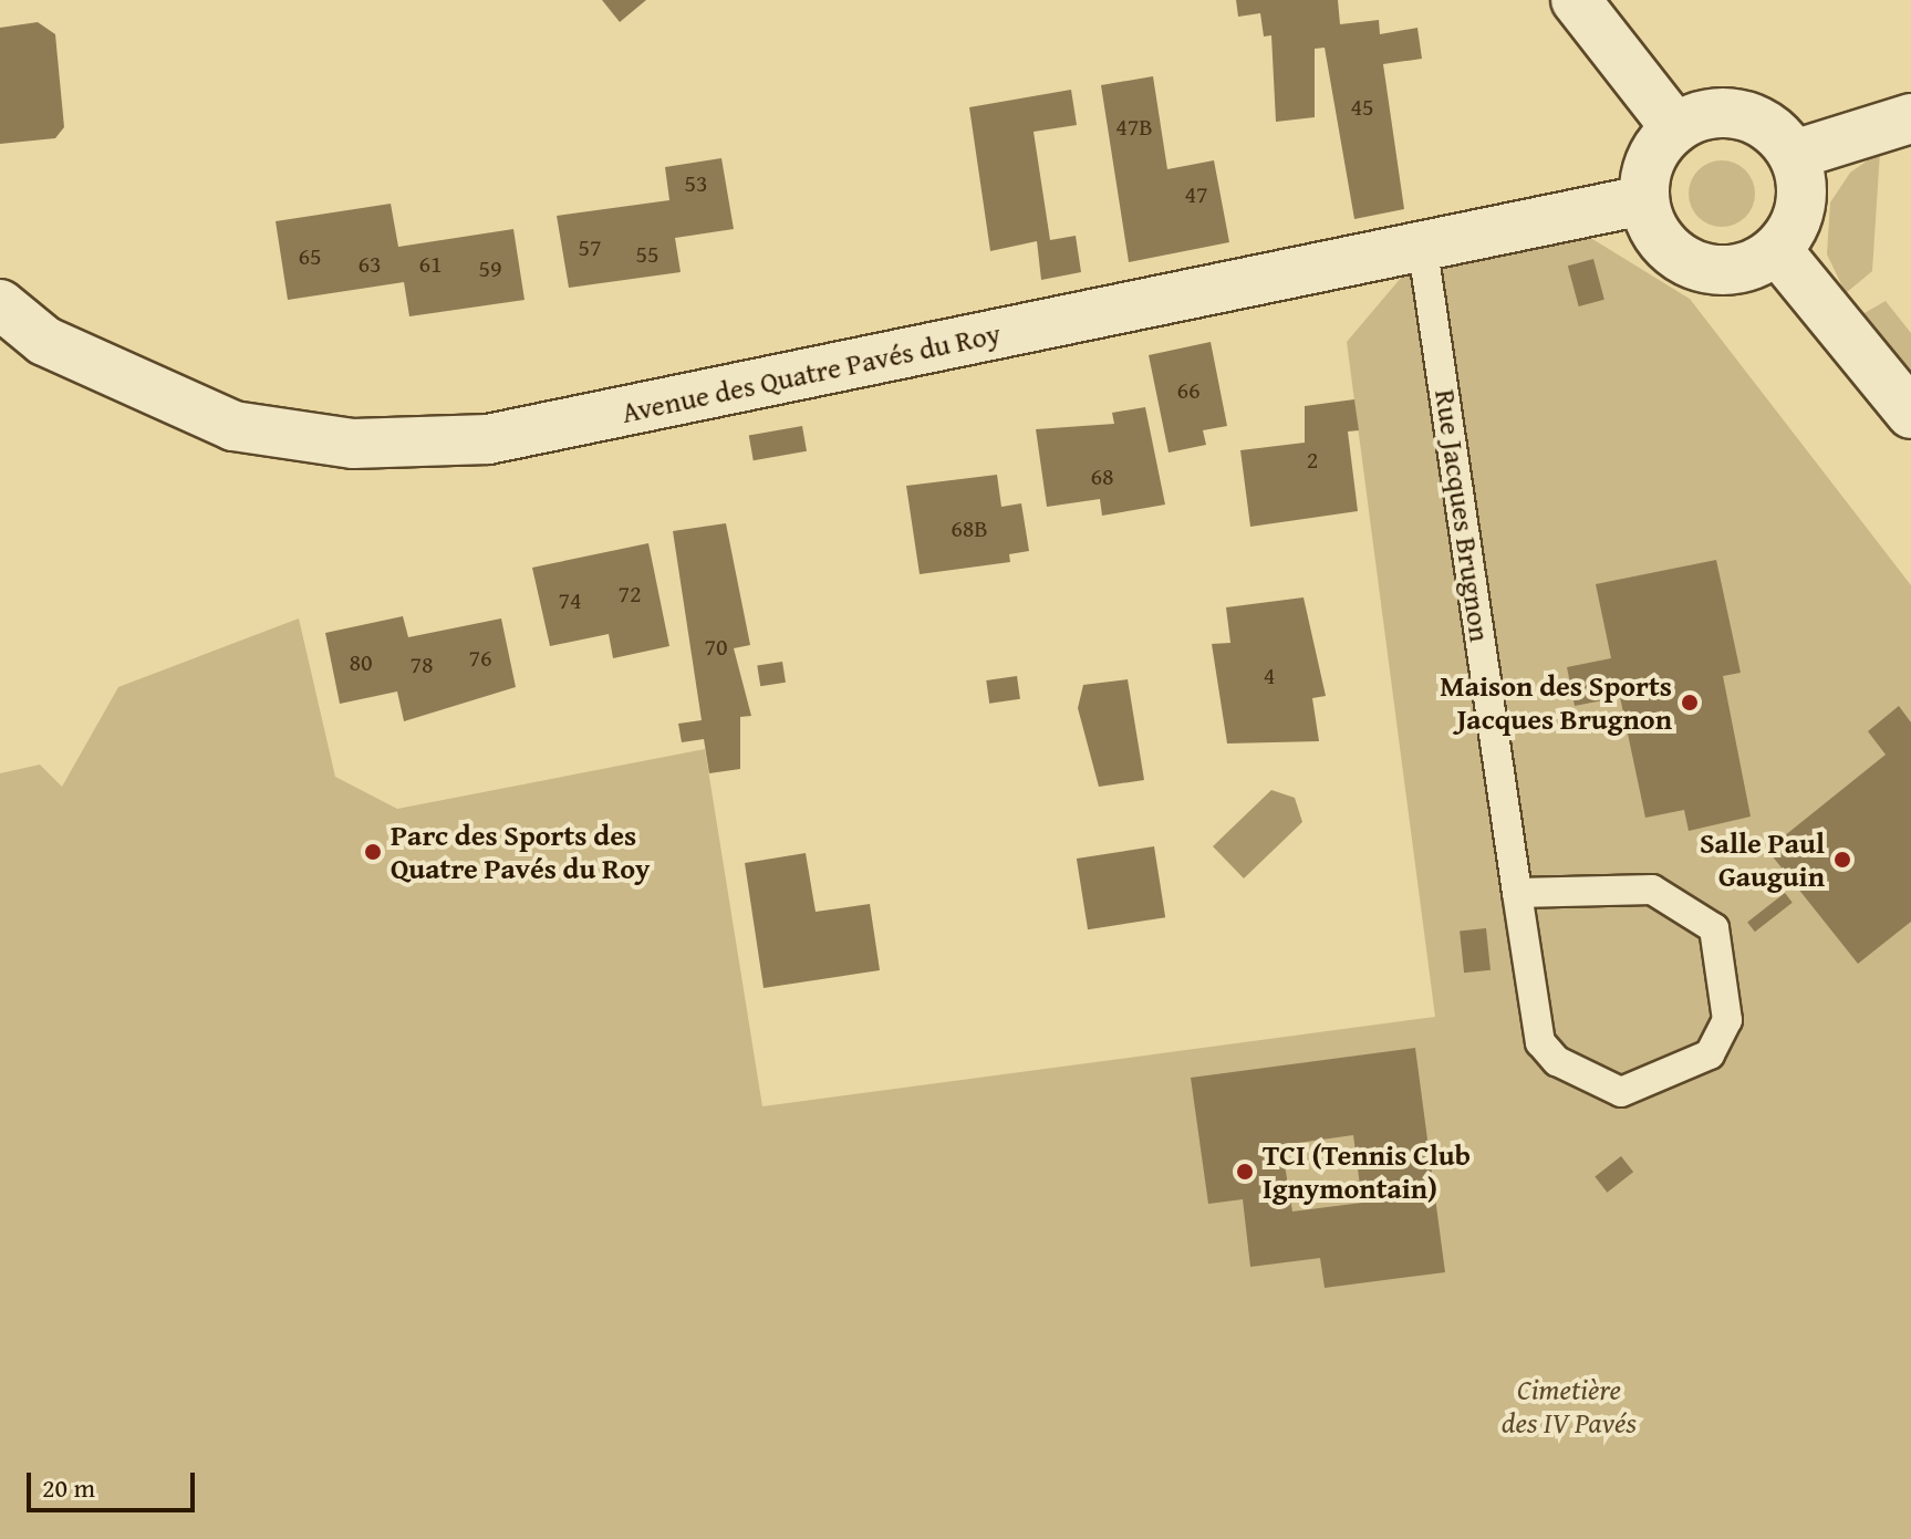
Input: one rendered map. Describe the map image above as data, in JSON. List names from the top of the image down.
{
  "streets": {
    "street": ["Avenue des Quatre Pavés du Roy"],
    "lane": ["Rue Jacques Brugnon"]
  },
  "crossings": [
    ["Avenue des Quatre Pavés du Roy", "Rue Jacques Brugnon"]
  ],
  "parks": ["Cimetière des IV Pavés"],
  "places": [
    "Maison des Sports Jacques Brugnon",
    "Parc des Sports des Quatre Pavés du Roy",
    "Salle Paul Gauguin",
    "TCI (Tennis Club Ignymontain)"
  ],
  "house_numbers": [
    "45",
    "47B",
    "53",
    "47",
    "57",
    "55",
    "65",
    "63",
    "61",
    "59",
    "66",
    "2",
    "68",
    "68B",
    "72",
    "74",
    "70",
    "76",
    "80",
    "78",
    "4"
  ],
  "scale_bar": "20 m"
}
